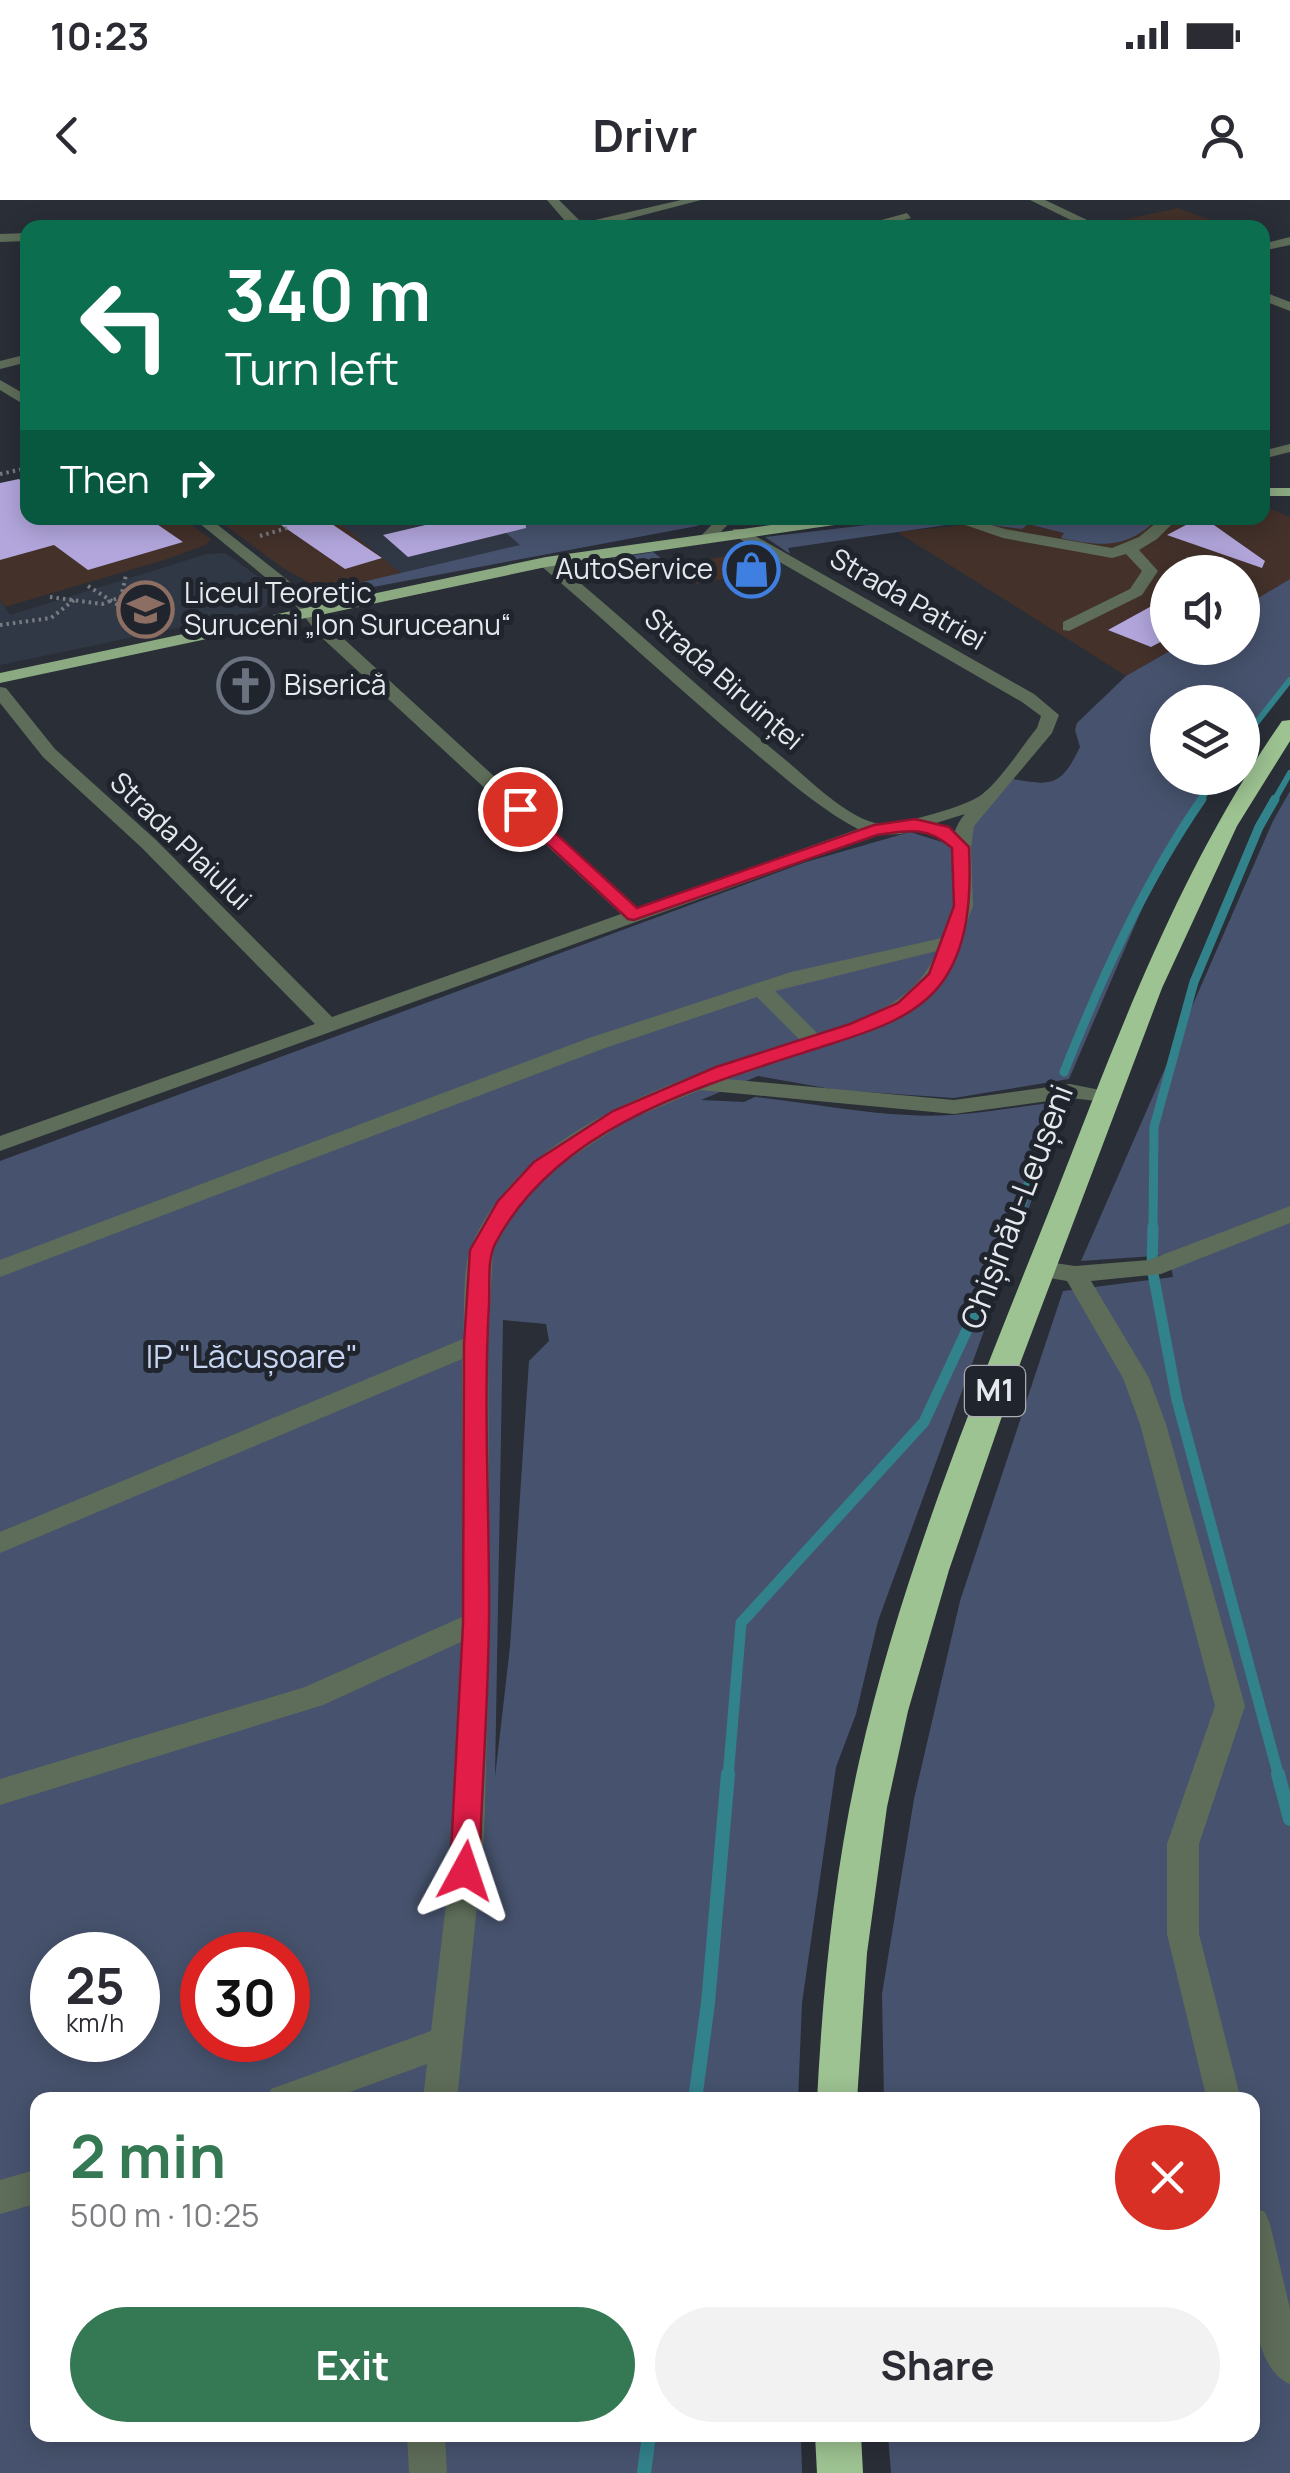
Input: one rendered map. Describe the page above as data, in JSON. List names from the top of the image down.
{
  "streets": {
    "highway": ["Chișinău-Leușeni", "M1"],
    "street": ["Strada Patriei", "Strada Biruinței", "Strada Plaiului"]
  },
  "parks": ["IP \"Lăcușoare\""],
  "places": {
    "shop": ["AutoService"],
    "school or university": ["Liceul Teoretic Suruceni „Ion Suruceanu“"],
    "church": ["Biserică"]
  },
  "page": {
    "status": "10:23",
    "header": "Drivr",
    "turn": ["340 m", "Turn left"],
    "then": "Then",
    "speed": "25 km/h",
    "limit": "30",
    "heading": ["2 min", "500 m · 10:25"],
    "buttons": ["Exit", "Share"]
  }
}
